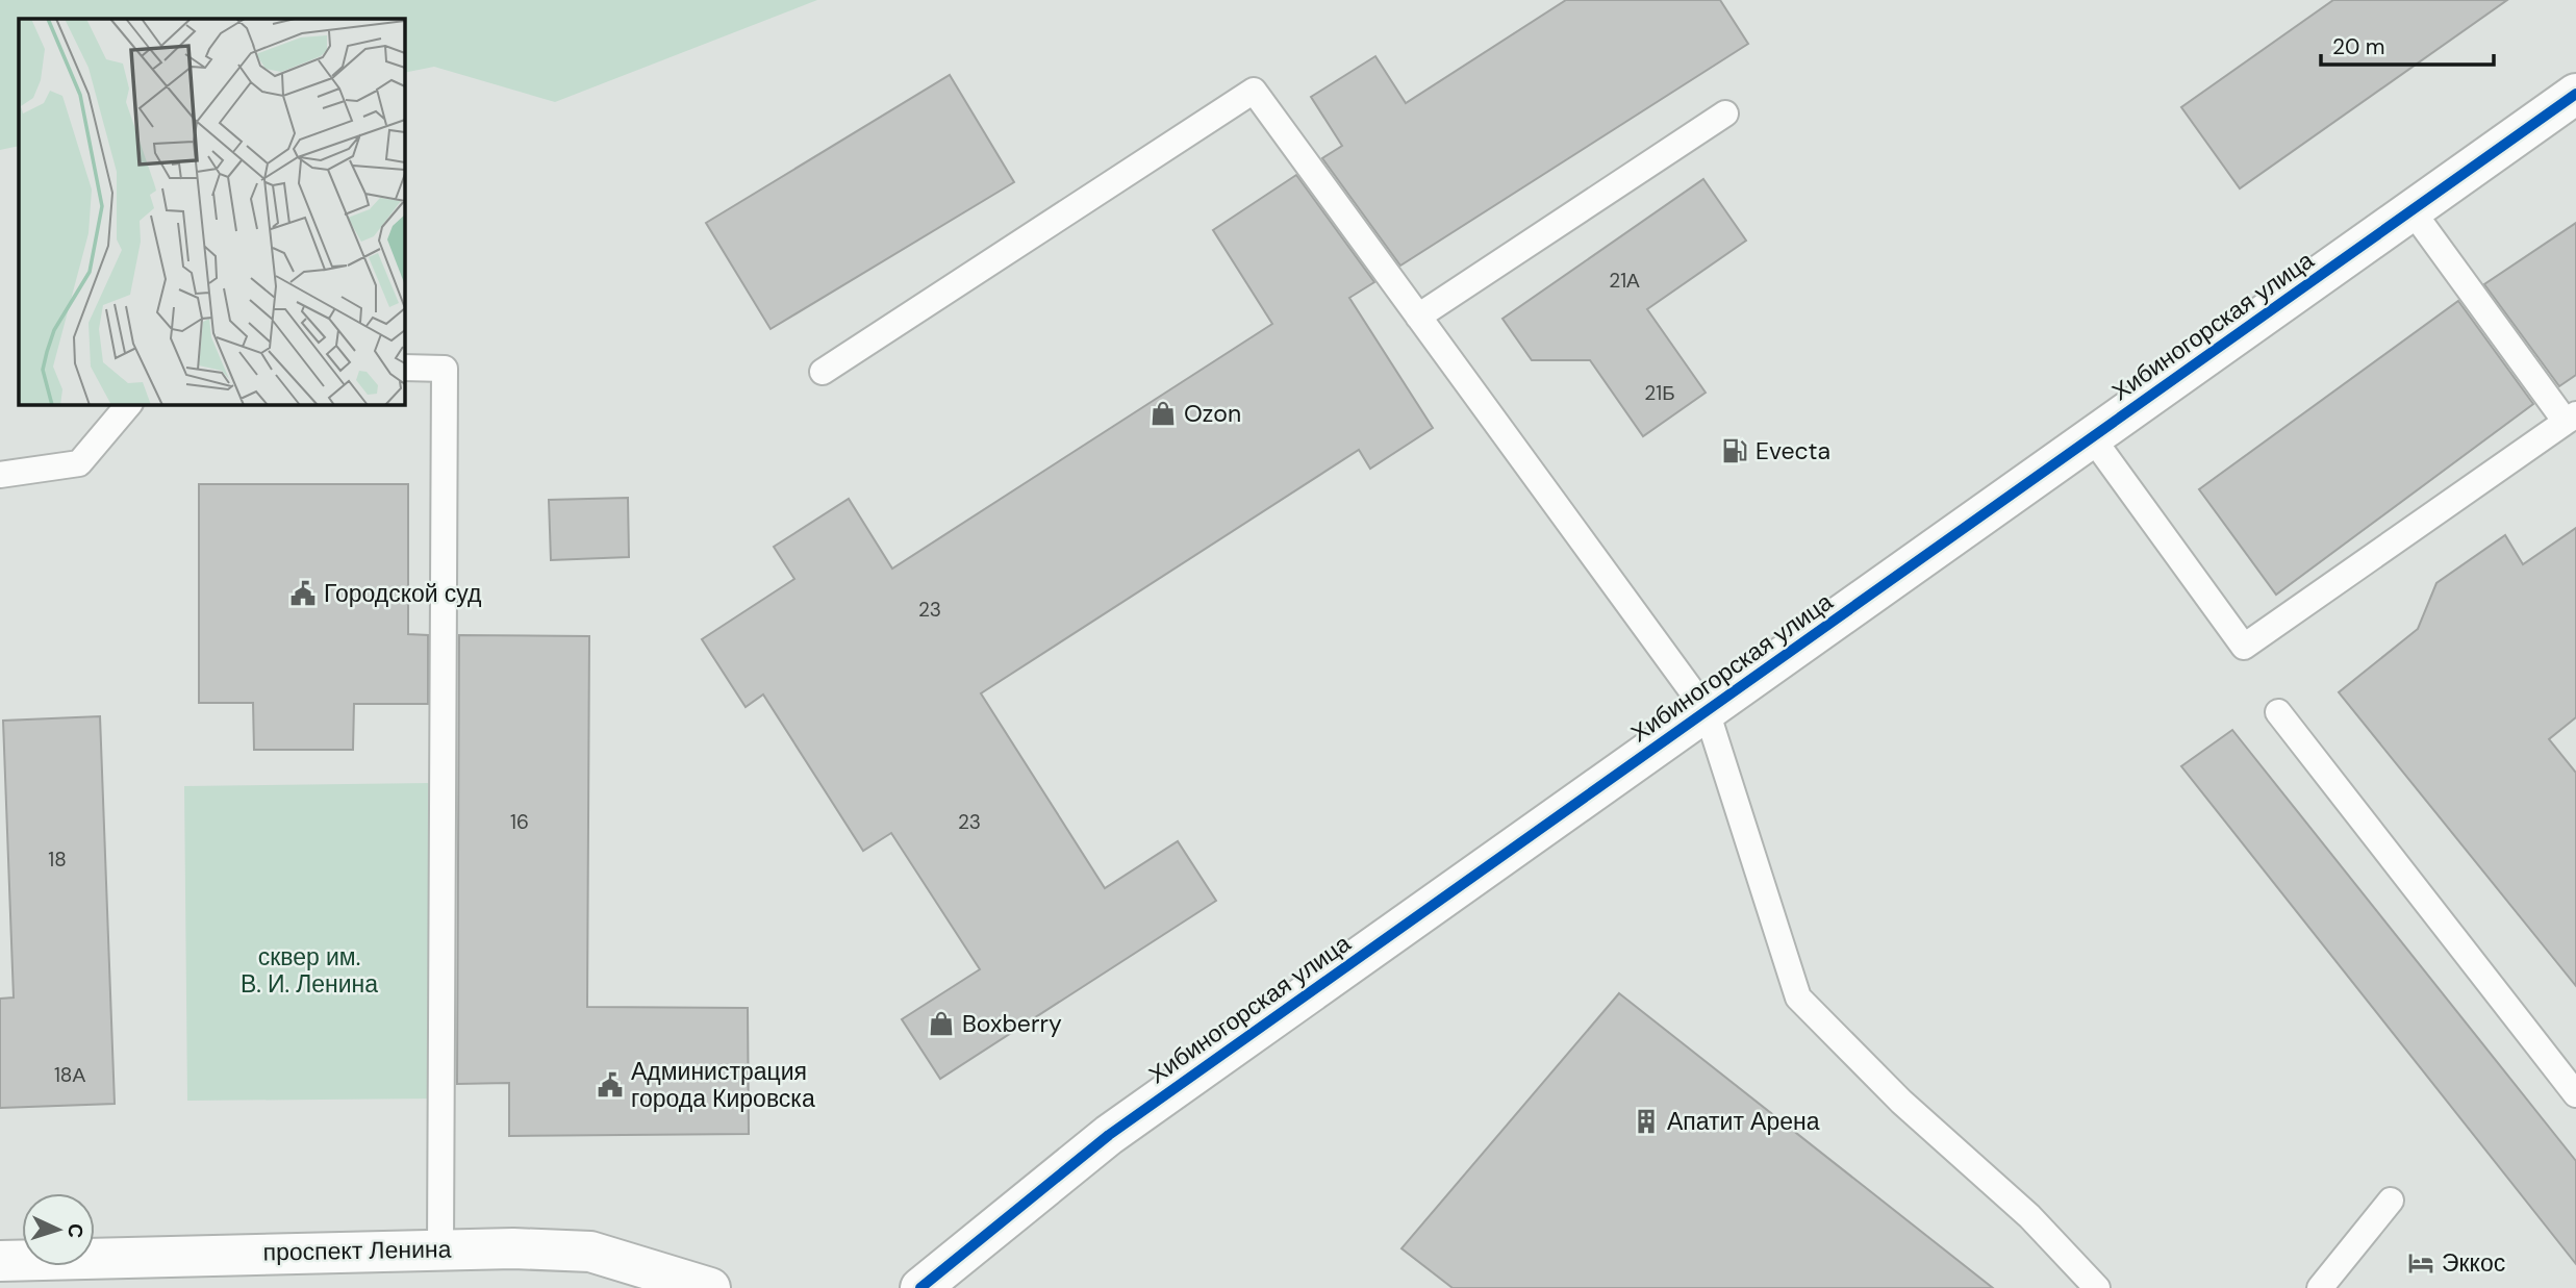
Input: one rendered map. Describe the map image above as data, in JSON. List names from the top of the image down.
{
  "streets": {
    "street": ["Хибиногорская улица", "проспект Ленина"]
  },
  "parks": ["сквер им. В. И. Ленина"],
  "places": {
    "shop": ["Ozon", "Boxberry"],
    "fuel station": ["Evecta"],
    "public building": ["Городской суд", "Администрация города Кировска"],
    "building": ["Апатит Арена"],
    "hotel": ["Эккос"]
  },
  "house_numbers": [
    "21А",
    "21Б",
    "23",
    "16",
    "23",
    "18",
    "18А"
  ],
  "scale_bar": "20 m",
  "north": "right"
}
